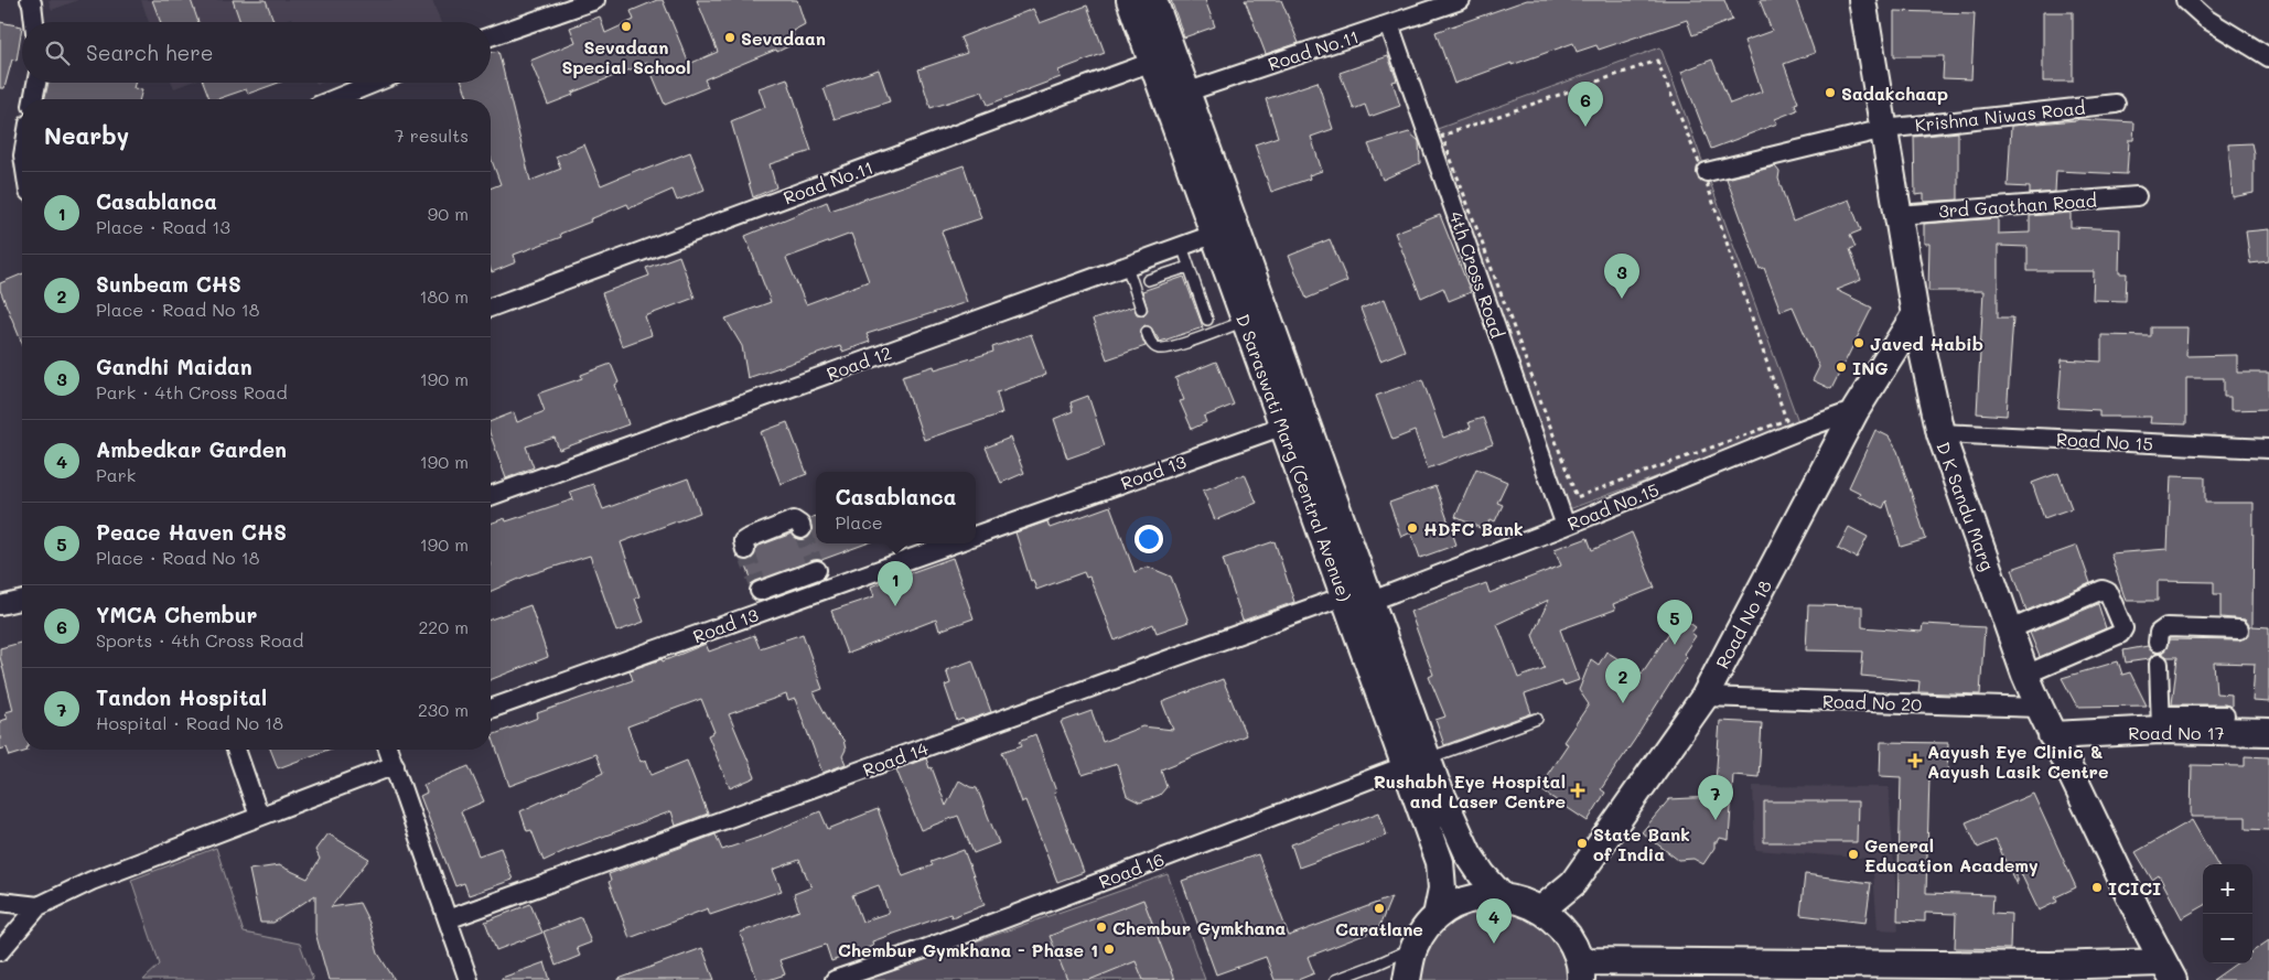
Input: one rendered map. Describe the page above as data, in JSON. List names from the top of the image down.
{
  "streets": {
    "main road": [
      "D Saraswati Marg (Central Avenue)",
      "D K Sandu Marg",
      "Road No 18",
      "Road No 17"
    ],
    "street": [
      "Road No.11",
      "Krishna Niwas Road",
      "3rd Gaothan Road",
      "4th Cross Road",
      "Road 12",
      "Road No 15",
      "Road 13",
      "Road No.15",
      "Road No 20",
      "Road 14",
      "Road 16"
    ]
  },
  "crossings": [
    ["Road No.11", "4th Cross Road"],
    ["Road No.11", "D Saraswati Marg (Central Avenue)"],
    ["Krishna Niwas Road", "D K Sandu Marg"],
    ["3rd Gaothan Road", "D K Sandu Marg"],
    ["4th Cross Road", "Road No.15"],
    ["Road 12", "D Saraswati Marg (Central Avenue)"],
    ["Road No 15", "D K Sandu Marg"],
    ["D Saraswati Marg (Central Avenue)", "Road 13"],
    ["D Saraswati Marg (Central Avenue)", "Road No.15"],
    ["D Saraswati Marg (Central Avenue)", "Road 14"],
    ["D Saraswati Marg (Central Avenue)", "Road 16"],
    ["Road No.15", "Road No 18"],
    ["Road No.15", "Road 14"],
    ["D K Sandu Marg", "Road No 18"],
    ["D K Sandu Marg", "Road No 20"],
    ["D K Sandu Marg", "Road No 17"],
    ["Road No 18", "Road No 20"]
  ],
  "places": {
    "other": [
      "Sevadaan Special School",
      "Sevadaan",
      "Sadakchaap",
      "Javed Habib",
      "ING",
      "HDFC Bank",
      "State Bank of India",
      "General Education Academy",
      "ICICI",
      "Caratlane",
      "Chembur Gymkhana",
      "Chembur Gymkhana - Phase 1"
    ],
    "health": ["Aayush Eye Clinic & Aayush Lasik Centre", "Rushabh Eye Hospital and Laser Centre"]
  },
  "page": {
    "search": "Search here",
    "pins": [
      "6",
      "3",
      "1",
      "5",
      "2",
      "7",
      "4"
    ],
    "heading": ["Nearby", "7 results"],
    "list": [
      {
        "mark": "1",
        "name": "Casablanca",
        "note": "Place · Road 13",
        "value": "90 m"
      },
      {
        "mark": "2",
        "name": "Sunbeam CHS",
        "note": "Place · Road No 18",
        "value": "180 m"
      },
      {
        "mark": "3",
        "name": "Gandhi Maidan",
        "note": "Park · 4th Cross Road",
        "value": "190 m"
      },
      {
        "mark": "4",
        "name": "Ambedkar Garden",
        "note": "Park",
        "value": "190 m"
      },
      {
        "mark": "5",
        "name": "Peace Haven CHS",
        "note": "Place · Road No 18",
        "value": "190 m"
      },
      {
        "mark": "6",
        "name": "YMCA Chembur",
        "note": "Sports · 4th Cross Road",
        "value": "220 m"
      },
      {
        "mark": "7",
        "name": "Tandon Hospital",
        "note": "Hospital · Road No 18",
        "value": "230 m"
      }
    ],
    "popup": ["Casablanca", "Place"],
    "map_buttons": ["+", "−"]
  }
}
